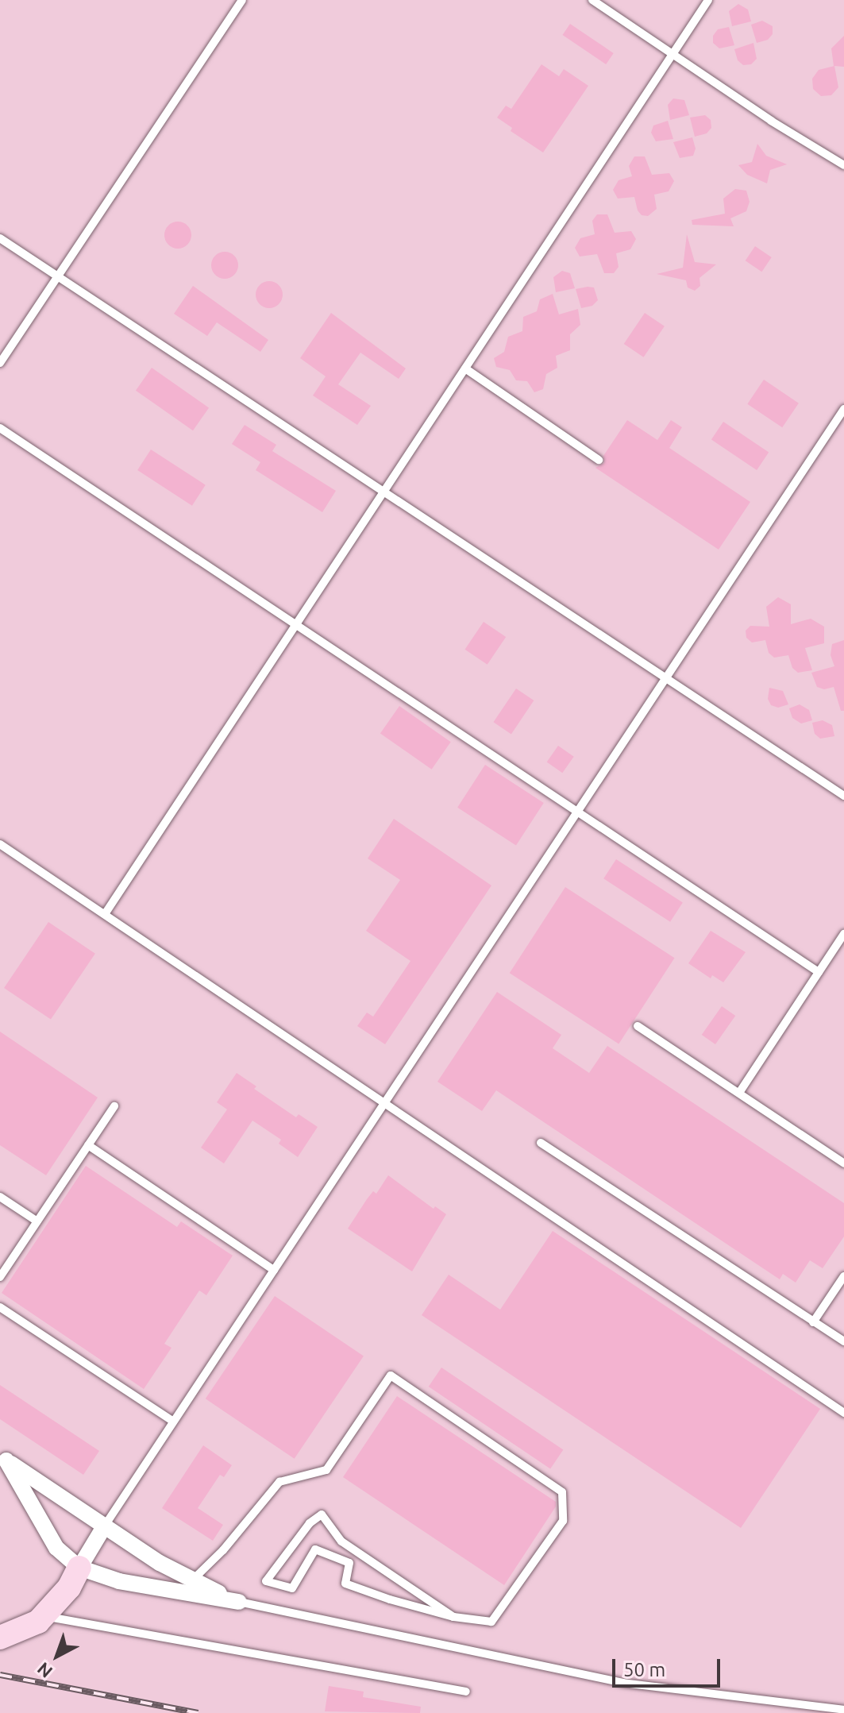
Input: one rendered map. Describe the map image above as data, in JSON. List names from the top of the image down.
{
  "scale_bar": "50 m",
  "north": "bottom left"
}
